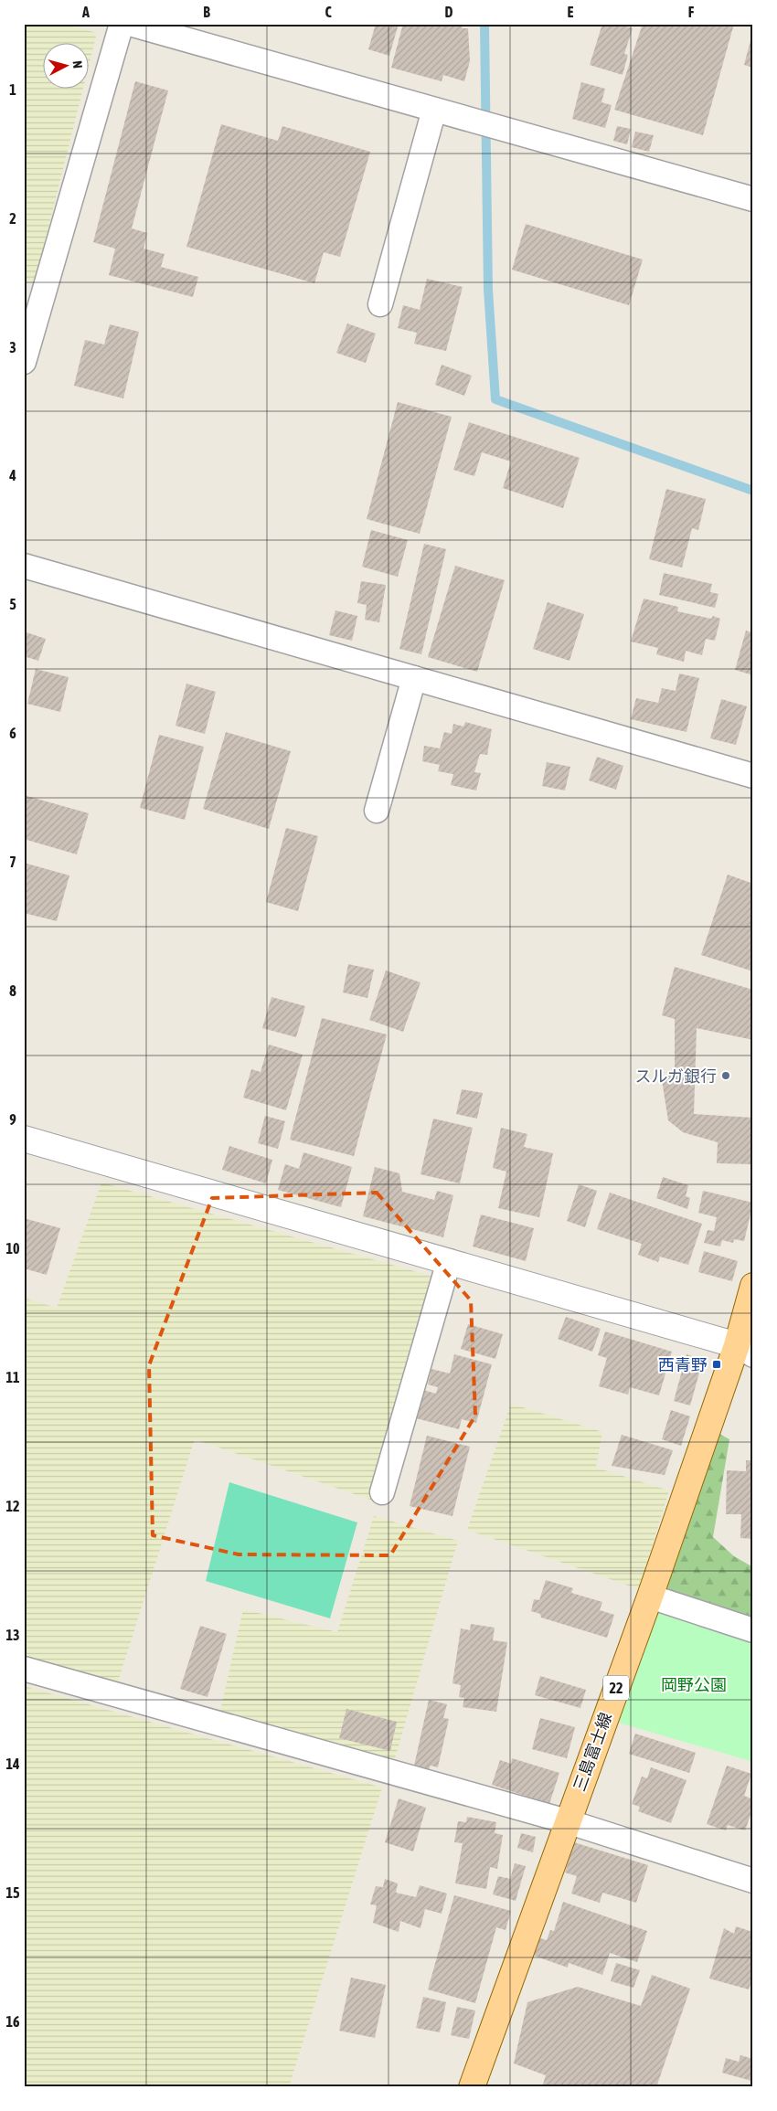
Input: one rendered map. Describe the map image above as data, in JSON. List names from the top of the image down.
{
  "streets": {
    "main road": ["22", "三島富士線"]
  },
  "parks": ["岡野公園"],
  "places": {
    "other": ["スルガ銀行"],
    "transit": ["西青野"]
  },
  "north": "right",
  "grid": {
    "columns": [
      "A",
      "B",
      "C",
      "D",
      "E",
      "F"
    ],
    "rows": [
      "1",
      "2",
      "3",
      "4",
      "5",
      "6",
      "7",
      "8",
      "9",
      "10",
      "11",
      "12",
      "13",
      "14",
      "15",
      "16"
    ]
  }
}
